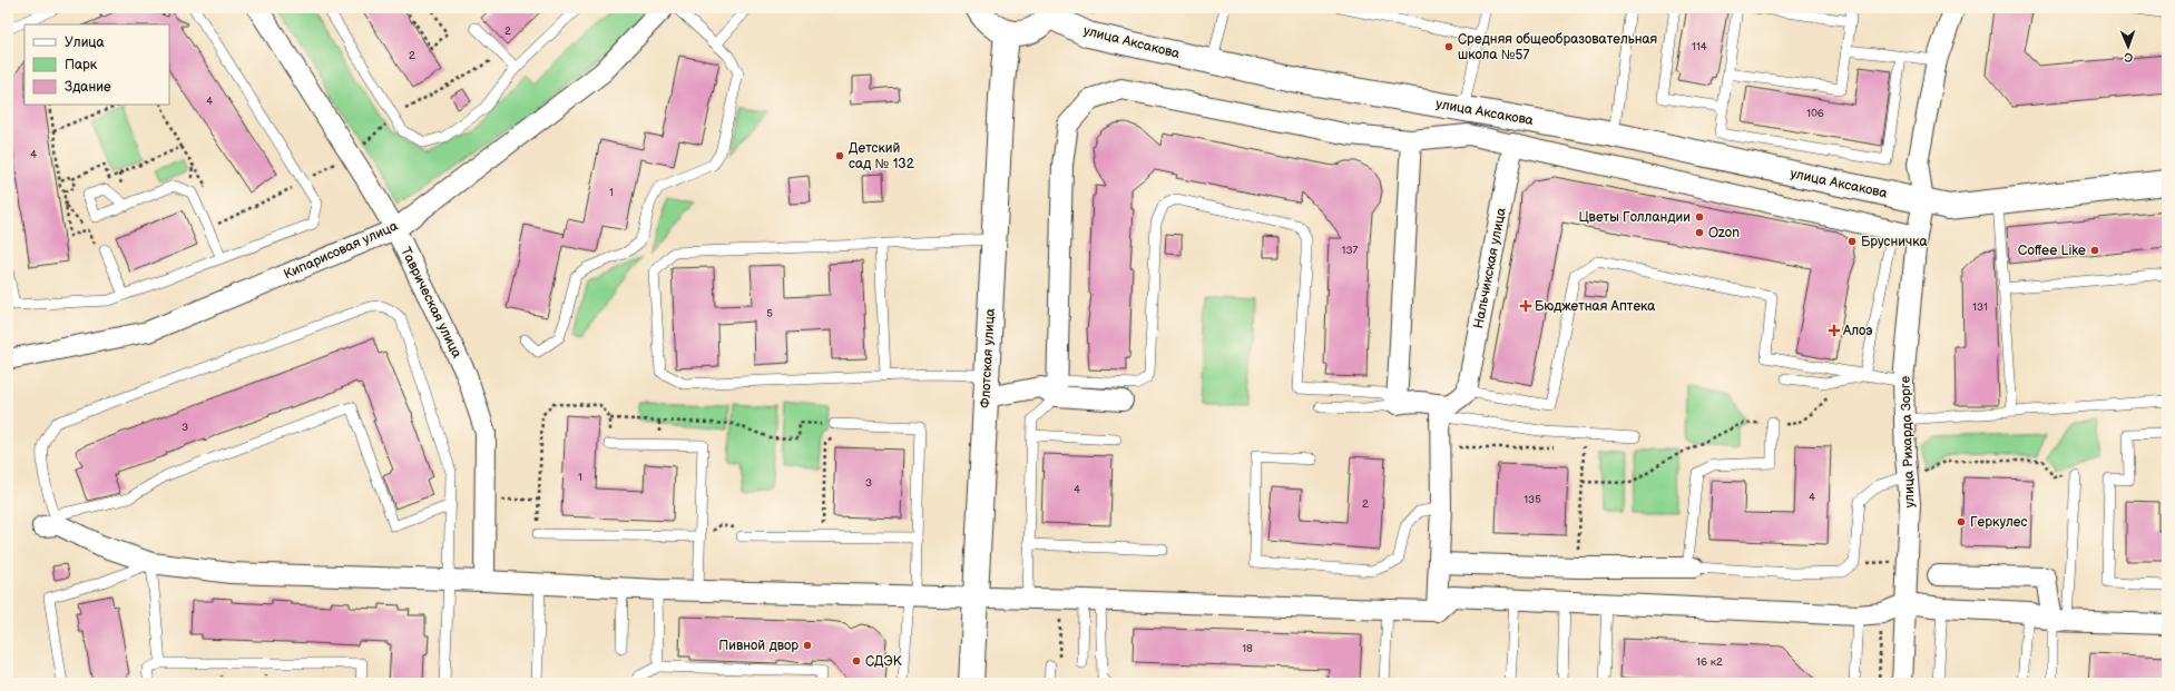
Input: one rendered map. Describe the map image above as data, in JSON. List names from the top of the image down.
{
  "streets": {
    "street": [
      "улица Аксакова",
      "Кипарисовая улица",
      "Нальчикская улица",
      "Таврическая улица",
      "Флотская улица",
      "улица Рихарда Зорге"
    ]
  },
  "crossings": [
    ["улица Аксакова", "улица Рихарда Зорге"],
    ["Кипарисовая улица", "Таврическая улица"]
  ],
  "places": {
    "other": [
      "Средняя общеобразовательная школа №57",
      "Детский сад № 132",
      "Цветы Голландии",
      "Ozon",
      "Брусничка",
      "Coffee Like",
      "Геркулес",
      "Пивной двор",
      "СДЭК"
    ],
    "health": ["Бюджетная Аптека", "Алоэ"]
  },
  "house_numbers": [
    "2",
    "114",
    "2",
    "4",
    "106",
    "4",
    "1",
    "137",
    "131",
    "5",
    "3",
    "1",
    "3",
    "4",
    "4",
    "135",
    "2",
    "18",
    "16 к2"
  ],
  "legend": ["Улица", "Парк", "Здание"],
  "north": "bottom"
}
